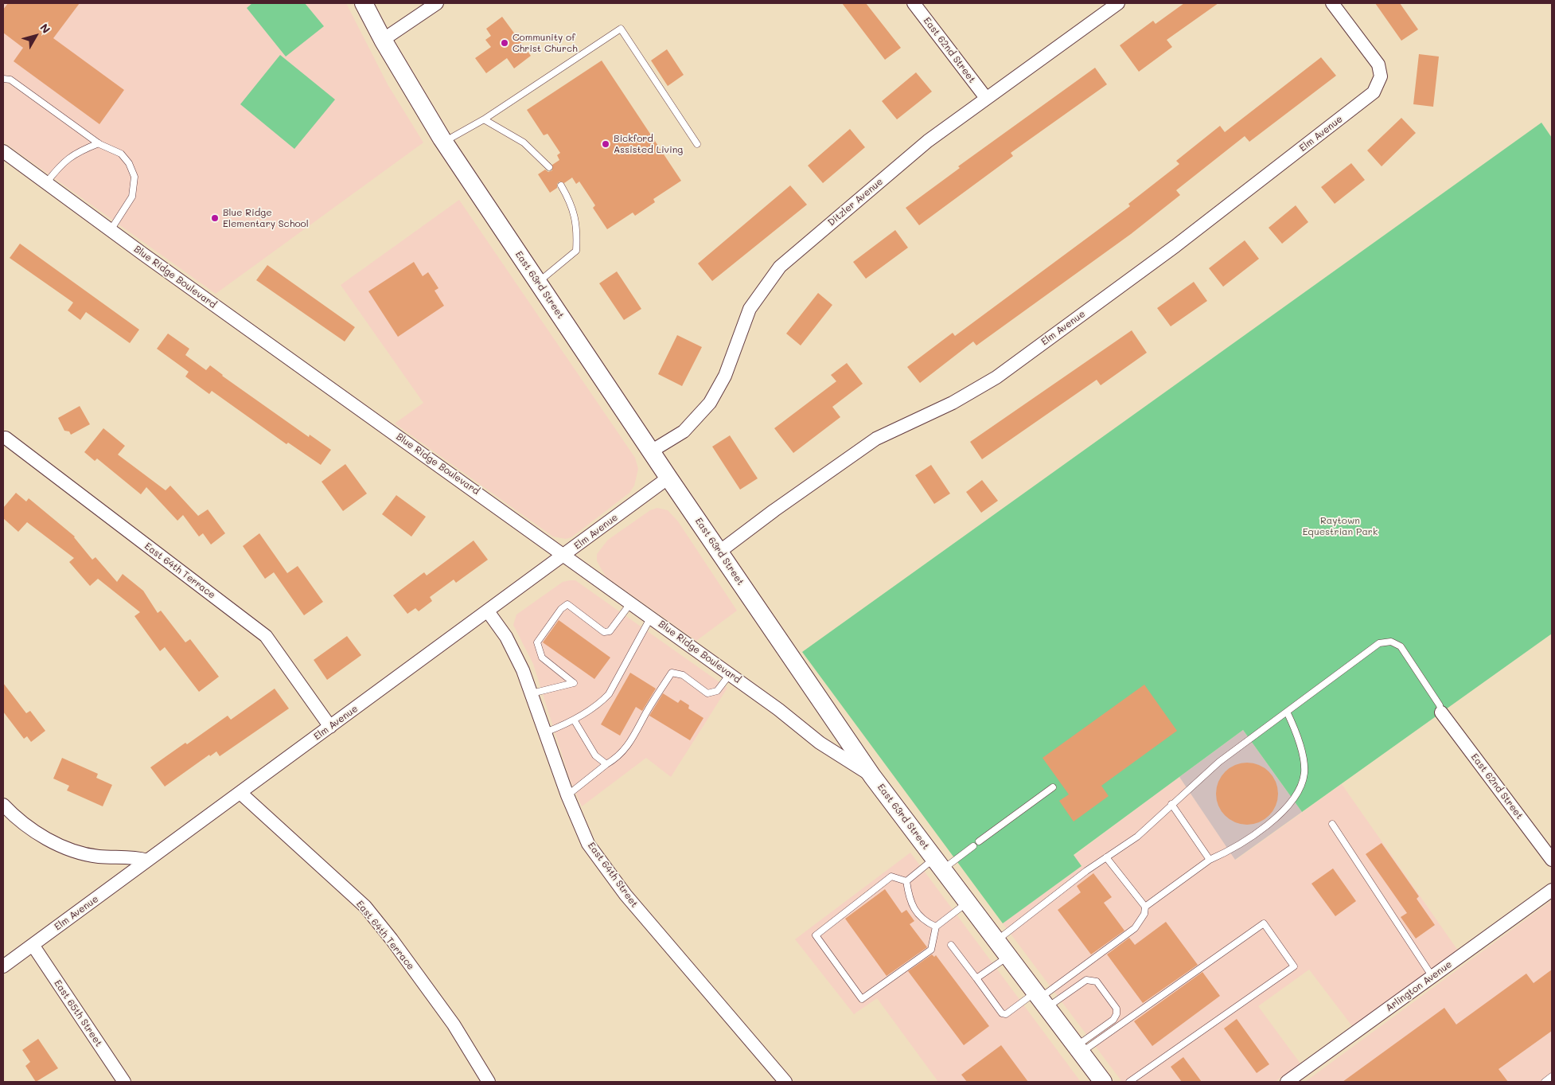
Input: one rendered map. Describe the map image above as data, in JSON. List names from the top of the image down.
{
  "streets": {
    "main road": ["East 63rd Street"],
    "street": [
      "East 62nd Street",
      "Elm Avenue",
      "Ditzler Avenue",
      "Blue Ridge Boulevard",
      "East 64th Terrace",
      "East 64th Street",
      "Arlington Avenue",
      "East 65th Street"
    ]
  },
  "crossings": [
    ["East 62nd Street", "Ditzler Avenue"],
    ["Elm Avenue", "Blue Ridge Boulevard"],
    ["Elm Avenue", "East 63rd Street"],
    ["Elm Avenue", "East 64th Terrace"],
    ["Elm Avenue", "East 64th Street"],
    ["Elm Avenue", "East 65th Street"],
    ["Ditzler Avenue", "East 63rd Street"],
    ["Blue Ridge Boulevard", "East 63rd Street"]
  ],
  "parks": ["Raytown Equestrian Park"],
  "places": ["Community of Christ Church", "Bickford Assisted Living", "Blue Ridge Elementary School"],
  "north": "top right"
}
